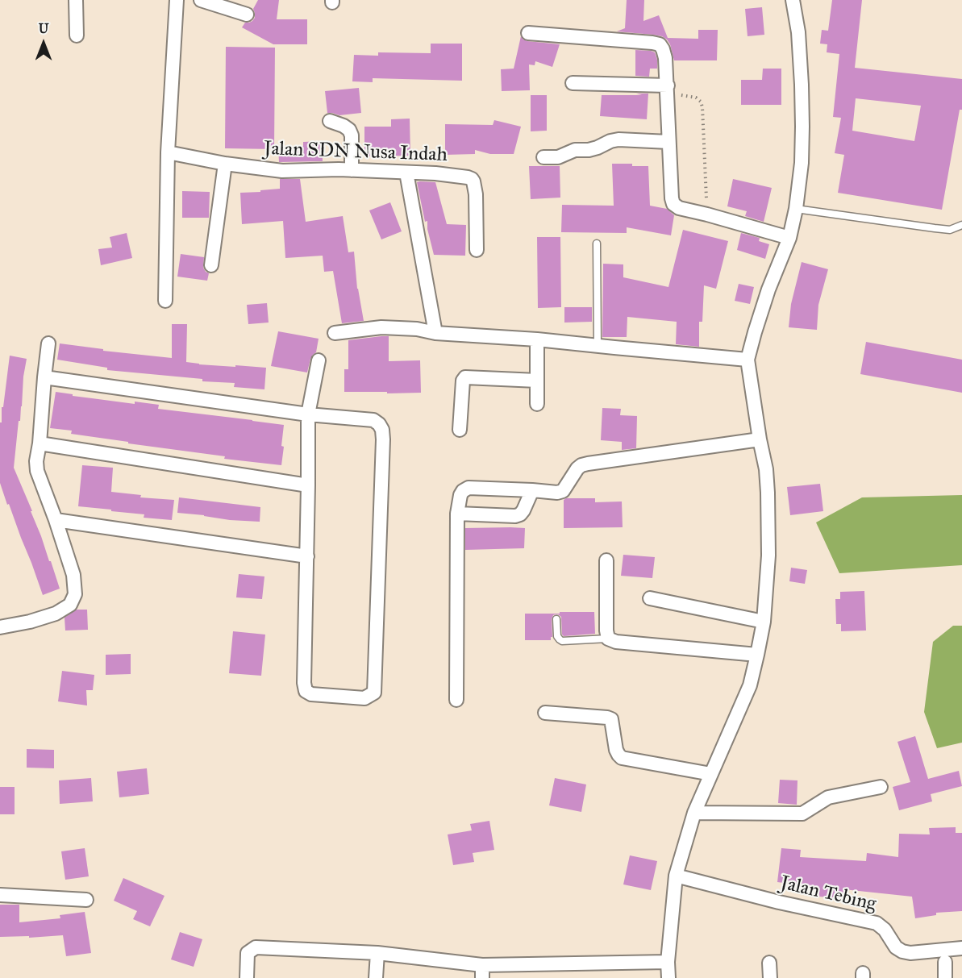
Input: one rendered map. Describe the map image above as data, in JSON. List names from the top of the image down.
{
  "streets": {
    "street": ["Jalan SDN Nusa Indah", "Jalan Tebing"]
  },
  "north": "top"
}
